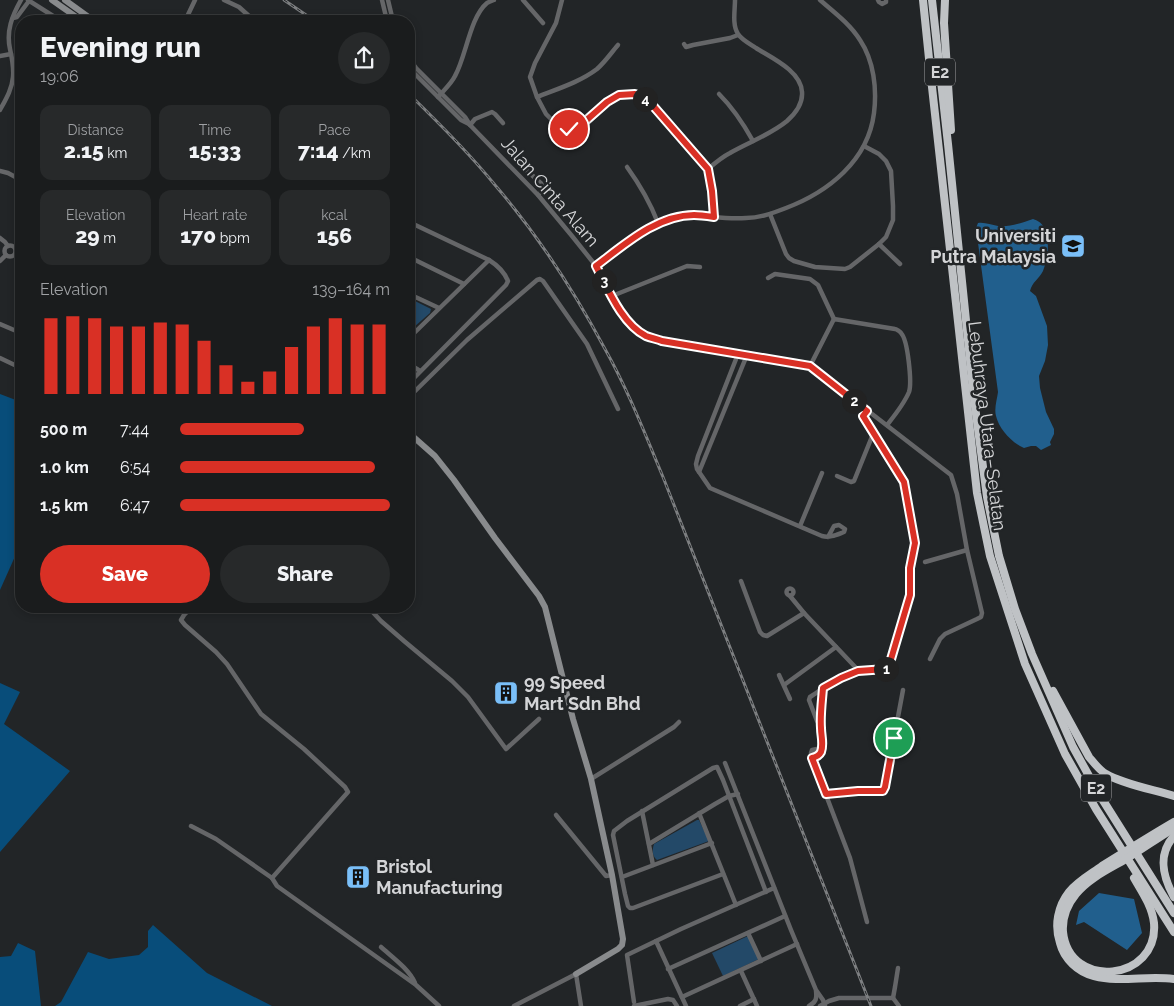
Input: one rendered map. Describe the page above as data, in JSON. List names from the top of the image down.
{
  "streets": {
    "highway": ["E2", "Lebuhraya Utara–Selatan"],
    "street": ["Jalan Cinta Alam"]
  },
  "places": {
    "school or university": ["Universiti Putra Malaysia"],
    "building": ["99 Speed Mart Sdn Bhd", "Bristol Manufacturing"]
  },
  "page": {
    "heading": ["Evening run", "19:06"],
    "pins": [
      "4",
      "3",
      "2",
      "1"
    ],
    "stats": [
      ["Distance", "2.15 km"],
      ["Time", "15:33"],
      ["Pace", "7:14 /km"],
      ["Elevation", "29 m"],
      ["Heart rate", "170 bpm"],
      ["kcal", "156"]
    ],
    "chart": ["Elevation", "139–164 m"],
    "list": [
      {
        "name": "500 m",
        "note": "7:44"
      },
      {
        "name": "1.0 km",
        "note": "6:54"
      },
      {
        "name": "1.5 km",
        "note": "6:47"
      }
    ],
    "buttons": ["Save", "Share"]
  }
}
